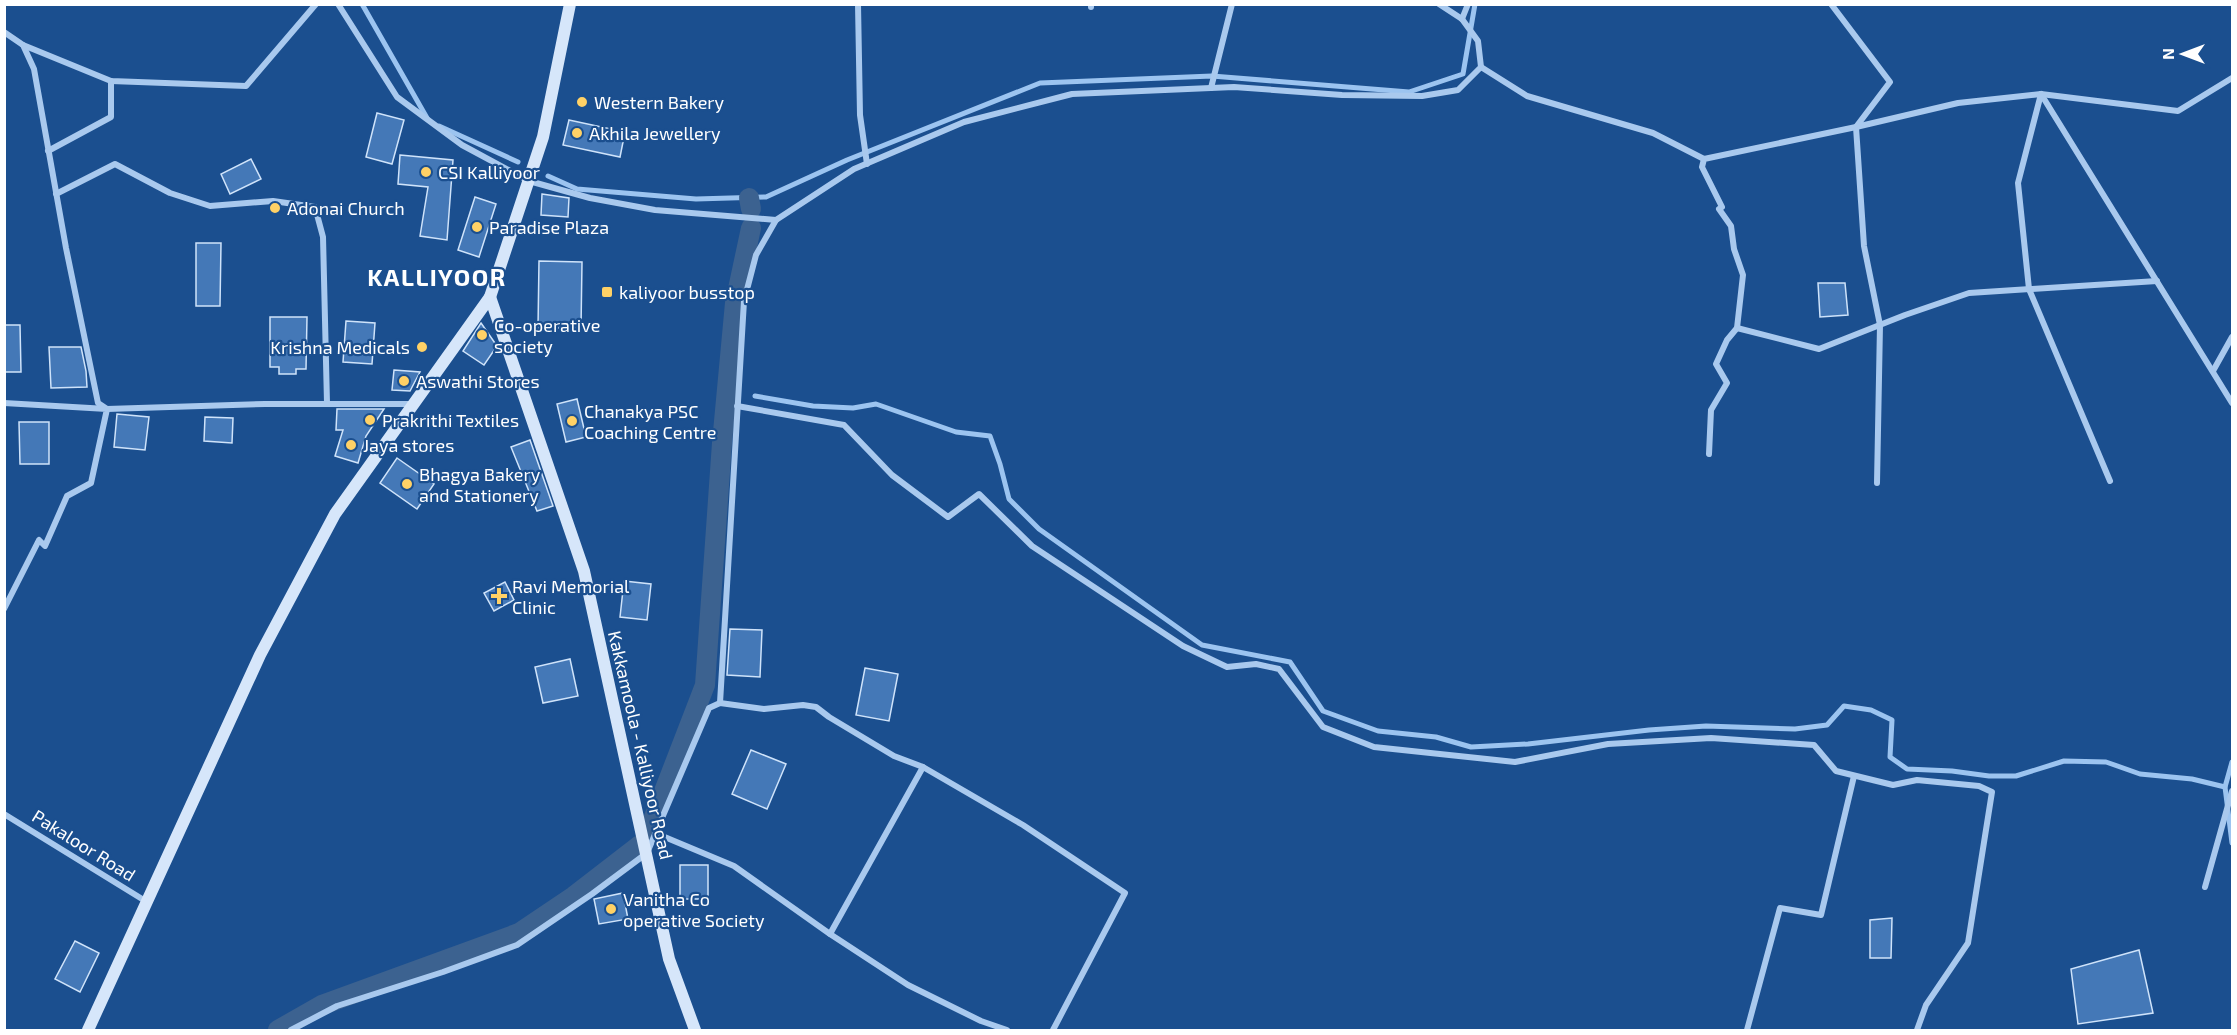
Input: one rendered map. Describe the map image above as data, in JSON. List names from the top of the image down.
{
  "streets": {
    "main road": ["Kakkamoola - Kalliyoor Road"],
    "street": ["Pakaloor Road"]
  },
  "districts": ["KALLIYOOR"],
  "places": {
    "other": [
      "Western Bakery",
      "Akhila Jewellery",
      "CSI Kalliyoor",
      "Adonai Church",
      "Paradise Plaza",
      "Co-operative society",
      "Krishna Medicals",
      "Aswathi Stores",
      "Prakrithi Textiles",
      "Chanakya PSC Coaching Centre",
      "Jaya stores",
      "Bhagya Bakery and Stationery",
      "Vanitha Co operative Society"
    ],
    "transit": ["kaliyoor busstop"],
    "health": ["Ravi Memorial Clinic"]
  },
  "north": "left"
}
